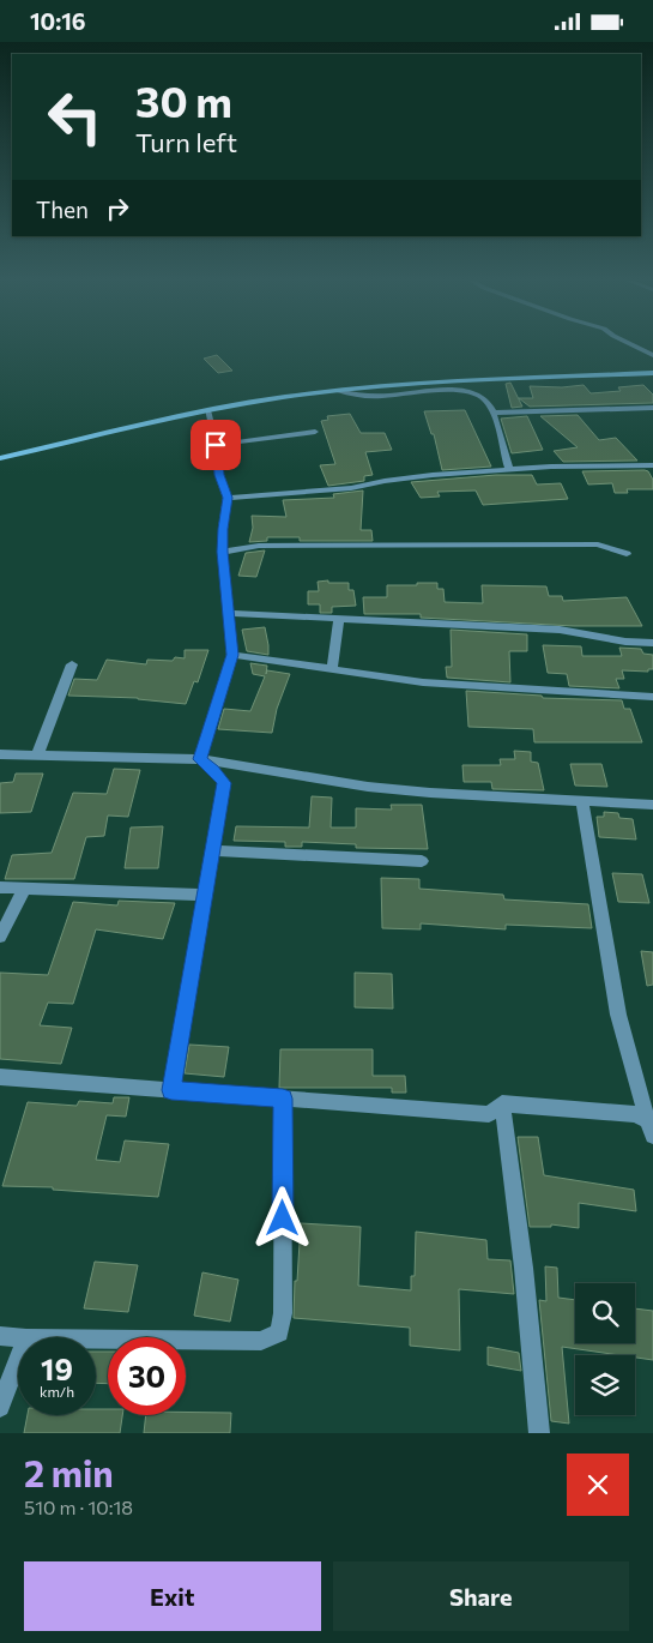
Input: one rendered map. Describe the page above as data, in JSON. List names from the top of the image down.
{
  "page": {
    "status": "10:16",
    "turn": ["30 m", "Turn left"],
    "then": "Then",
    "speed": "19 km/h",
    "limit": "30",
    "heading": ["2 min", "510 m · 10:18"],
    "buttons": ["Exit", "Share"]
  }
}
